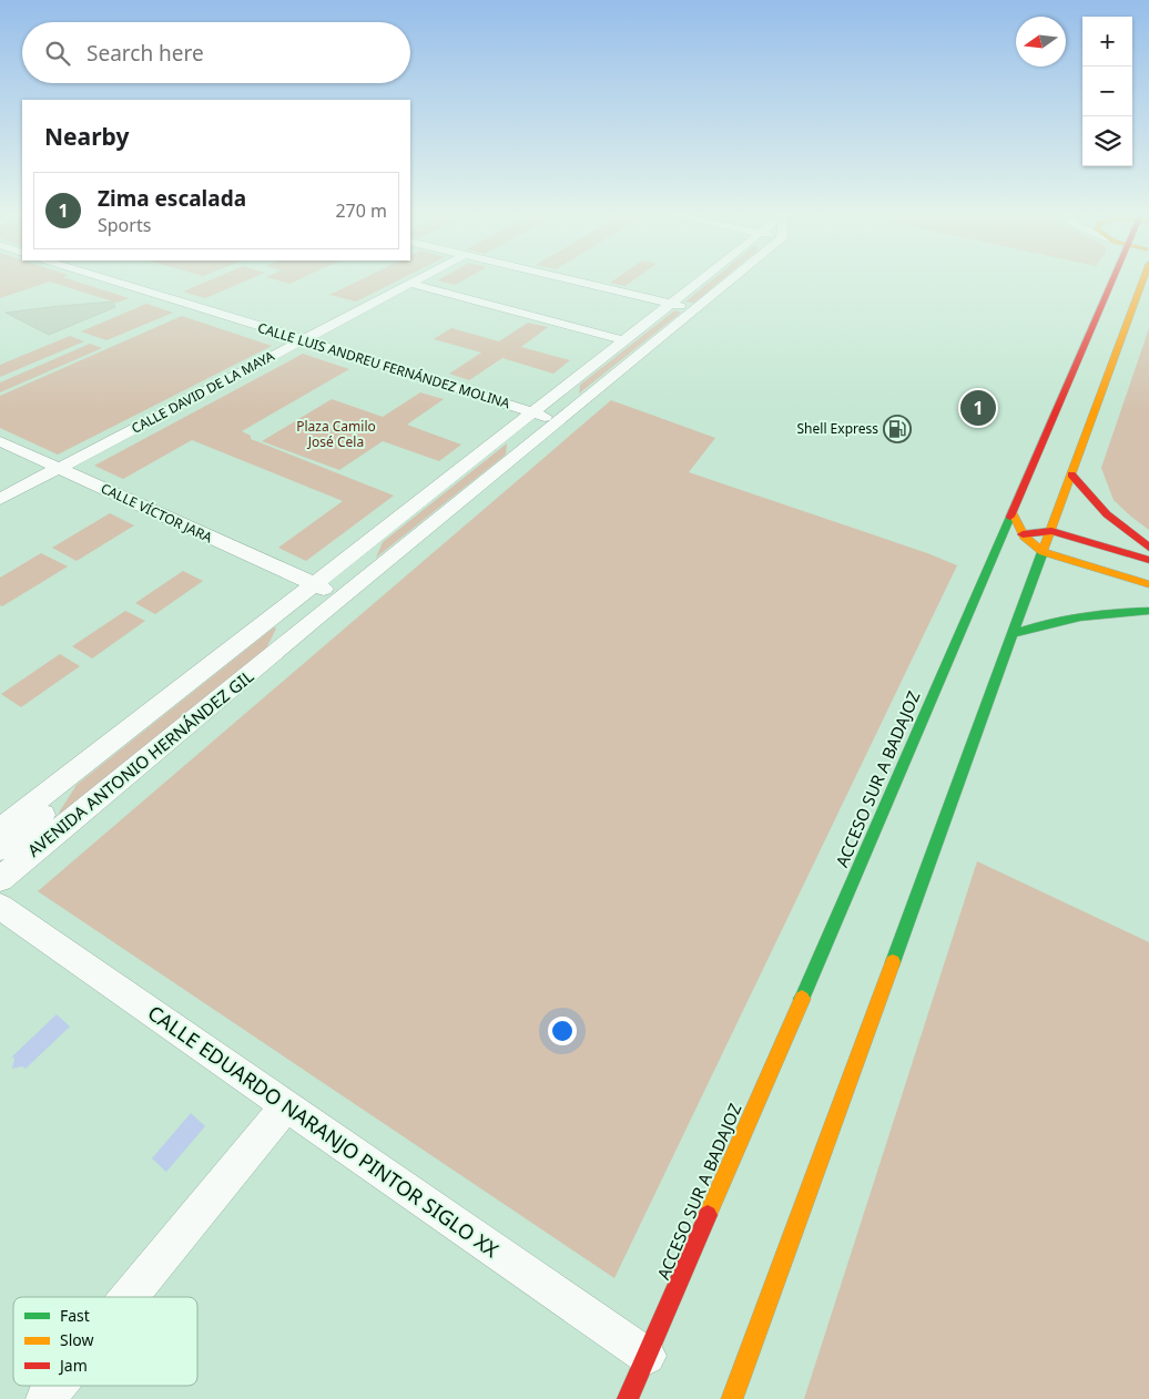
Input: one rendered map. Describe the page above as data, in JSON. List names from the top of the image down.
{
  "streets": {
    "main road": ["ACCESO SUR A BADAJOZ"],
    "street": [
      "CALLE LUIS ANDREU FERNÁNDEZ MOLINA",
      "CALLE DAVID DE LA MAYA",
      "CALLE VÍCTOR JARA",
      "AVENIDA ANTONIO HERNÁNDEZ GIL",
      "CALLE EDUARDO NARANJO PINTOR SIGLO XX"
    ]
  },
  "crossings": [
    ["CALLE LUIS ANDREU FERNÁNDEZ MOLINA", "CALLE DAVID DE LA MAYA"],
    ["CALLE LUIS ANDREU FERNÁNDEZ MOLINA", "AVENIDA ANTONIO HERNÁNDEZ GIL"],
    ["CALLE DAVID DE LA MAYA", "CALLE VÍCTOR JARA"],
    ["CALLE VÍCTOR JARA", "AVENIDA ANTONIO HERNÁNDEZ GIL"],
    ["ACCESO SUR A BADAJOZ", "CALLE EDUARDO NARANJO PINTOR SIGLO XX"]
  ],
  "parks": ["Plaza Camilo José Cela"],
  "places": {
    "fuel station": ["Shell Express"]
  },
  "legend": ["Fast", "Slow", "Jam"],
  "north": "left",
  "page": {
    "map_buttons": ["+", "−"],
    "search": "Search here",
    "heading": "Nearby",
    "list": [
      {
        "mark": "1",
        "name": "Zima escalada",
        "note": "Sports",
        "value": "270 m"
      }
    ],
    "pins": "1"
  }
}
